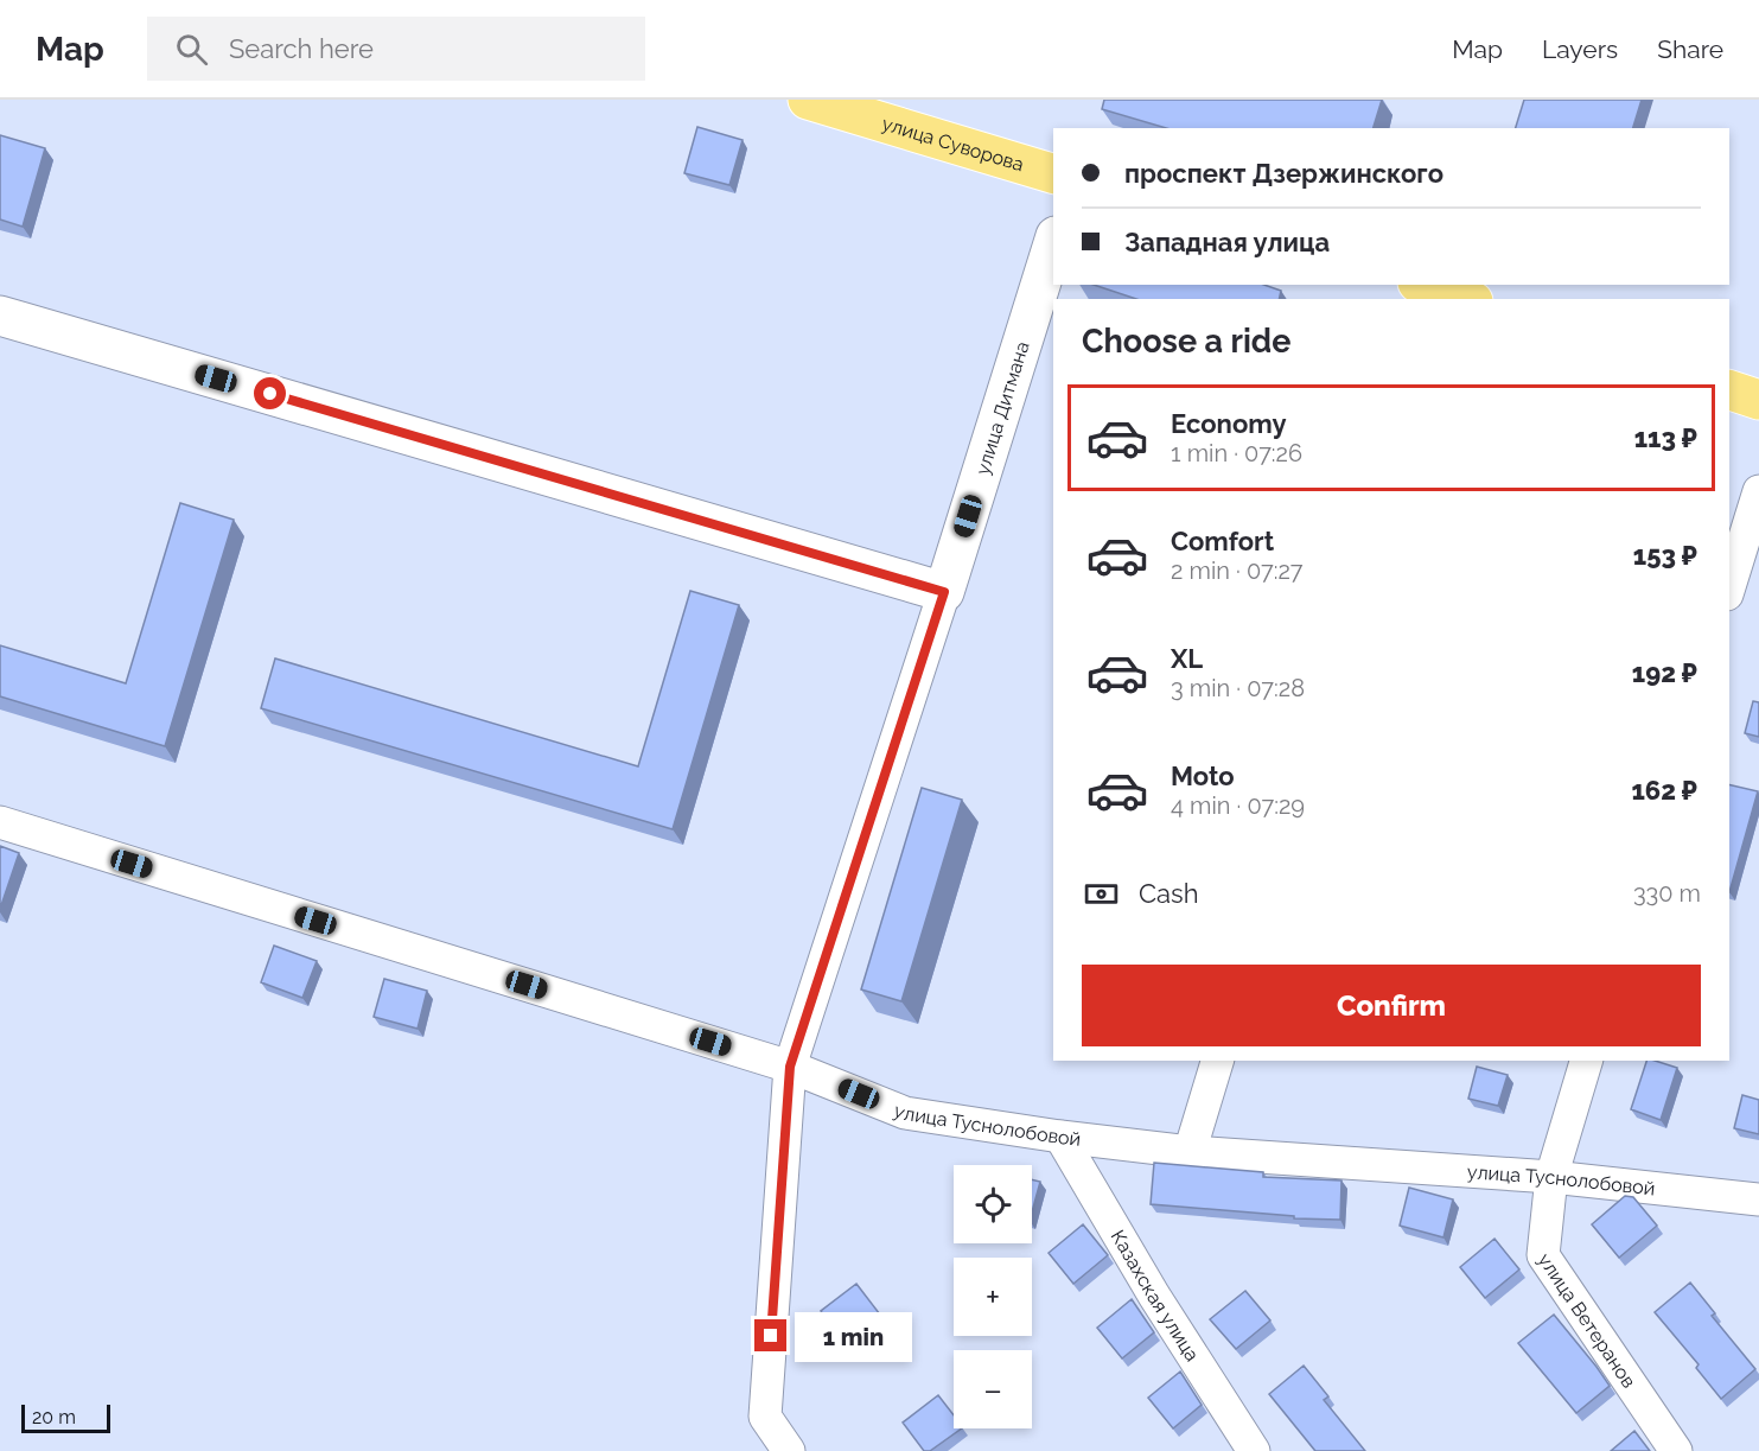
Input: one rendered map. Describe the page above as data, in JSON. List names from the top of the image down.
{
  "streets": {
    "main road": ["улица Суворова"],
    "street": [
      "улица Дитмана",
      "улица Туснолобовой",
      "Казахская улица",
      "улица Ветеранов"
    ]
  },
  "crossings": [
    ["улица Дитмана", "улица Туснолобовой"],
    ["улица Туснолобовой", "Казахская улица"],
    ["улица Туснолобовой", "улица Ветеранов"]
  ],
  "scale_bar": "20 m",
  "page": {
    "header": "Map",
    "search": "Search here",
    "nav": ["Map", "Layers", "Share"],
    "banner": ["проспект Дзержинского", "Западная улица"],
    "heading": "Choose a ride",
    "list": [
      {
        "name": "Economy",
        "note": "1 min · 07:26",
        "value": "113 ₽"
      },
      {
        "name": "Comfort",
        "note": "2 min · 07:27",
        "value": "153 ₽"
      },
      {
        "name": "XL",
        "note": "3 min · 07:28",
        "value": "192 ₽"
      },
      {
        "name": "Moto",
        "note": "4 min · 07:29",
        "value": "162 ₽"
      }
    ],
    "pay": ["Cash", "330 m"],
    "buttons": "Confirm",
    "map_buttons": ["+", "−"],
    "bubble": "1 min",
    "scale": "20 m"
  }
}
